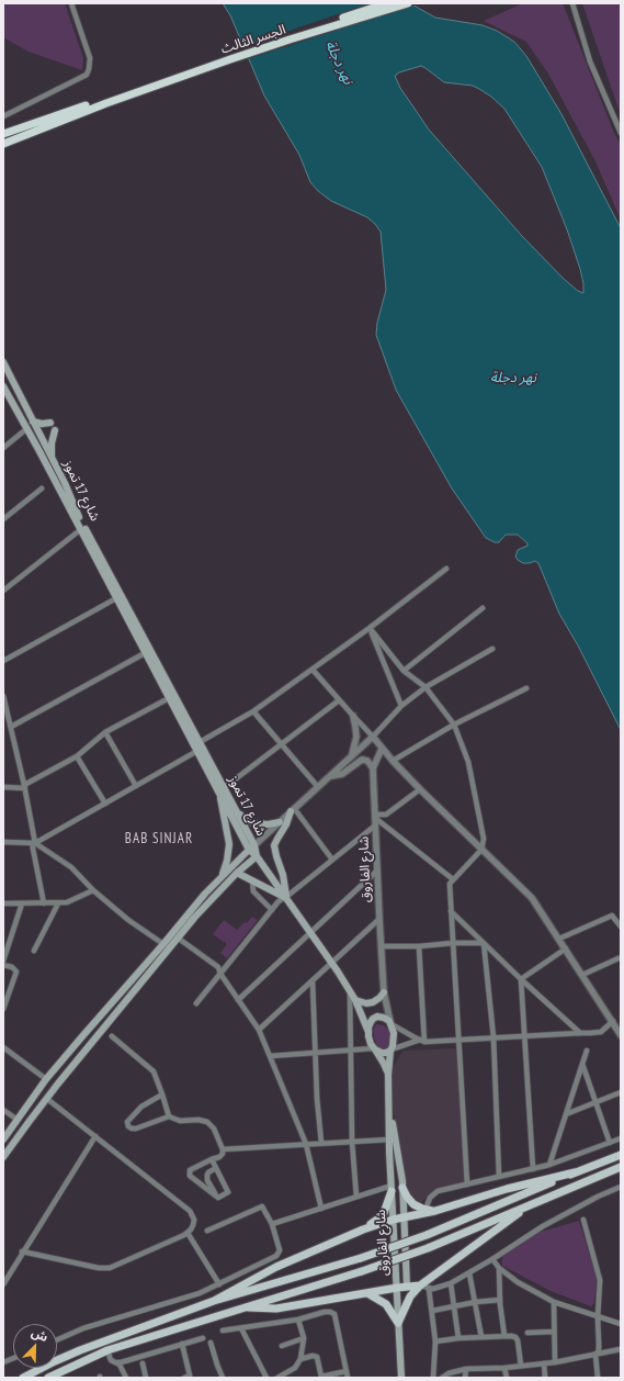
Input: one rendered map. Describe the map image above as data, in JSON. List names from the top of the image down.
{
  "streets": {
    "highway": ["الجسر الثالث"],
    "main road": ["شارع 17 تموز", "شارع الفاروق"]
  },
  "crossings": [
    ["شارع 17 تموز", "شارع الفاروق"]
  ],
  "districts": ["BAB SINJAR"],
  "water": ["نهر دجلة"],
  "north": "top right"
}
